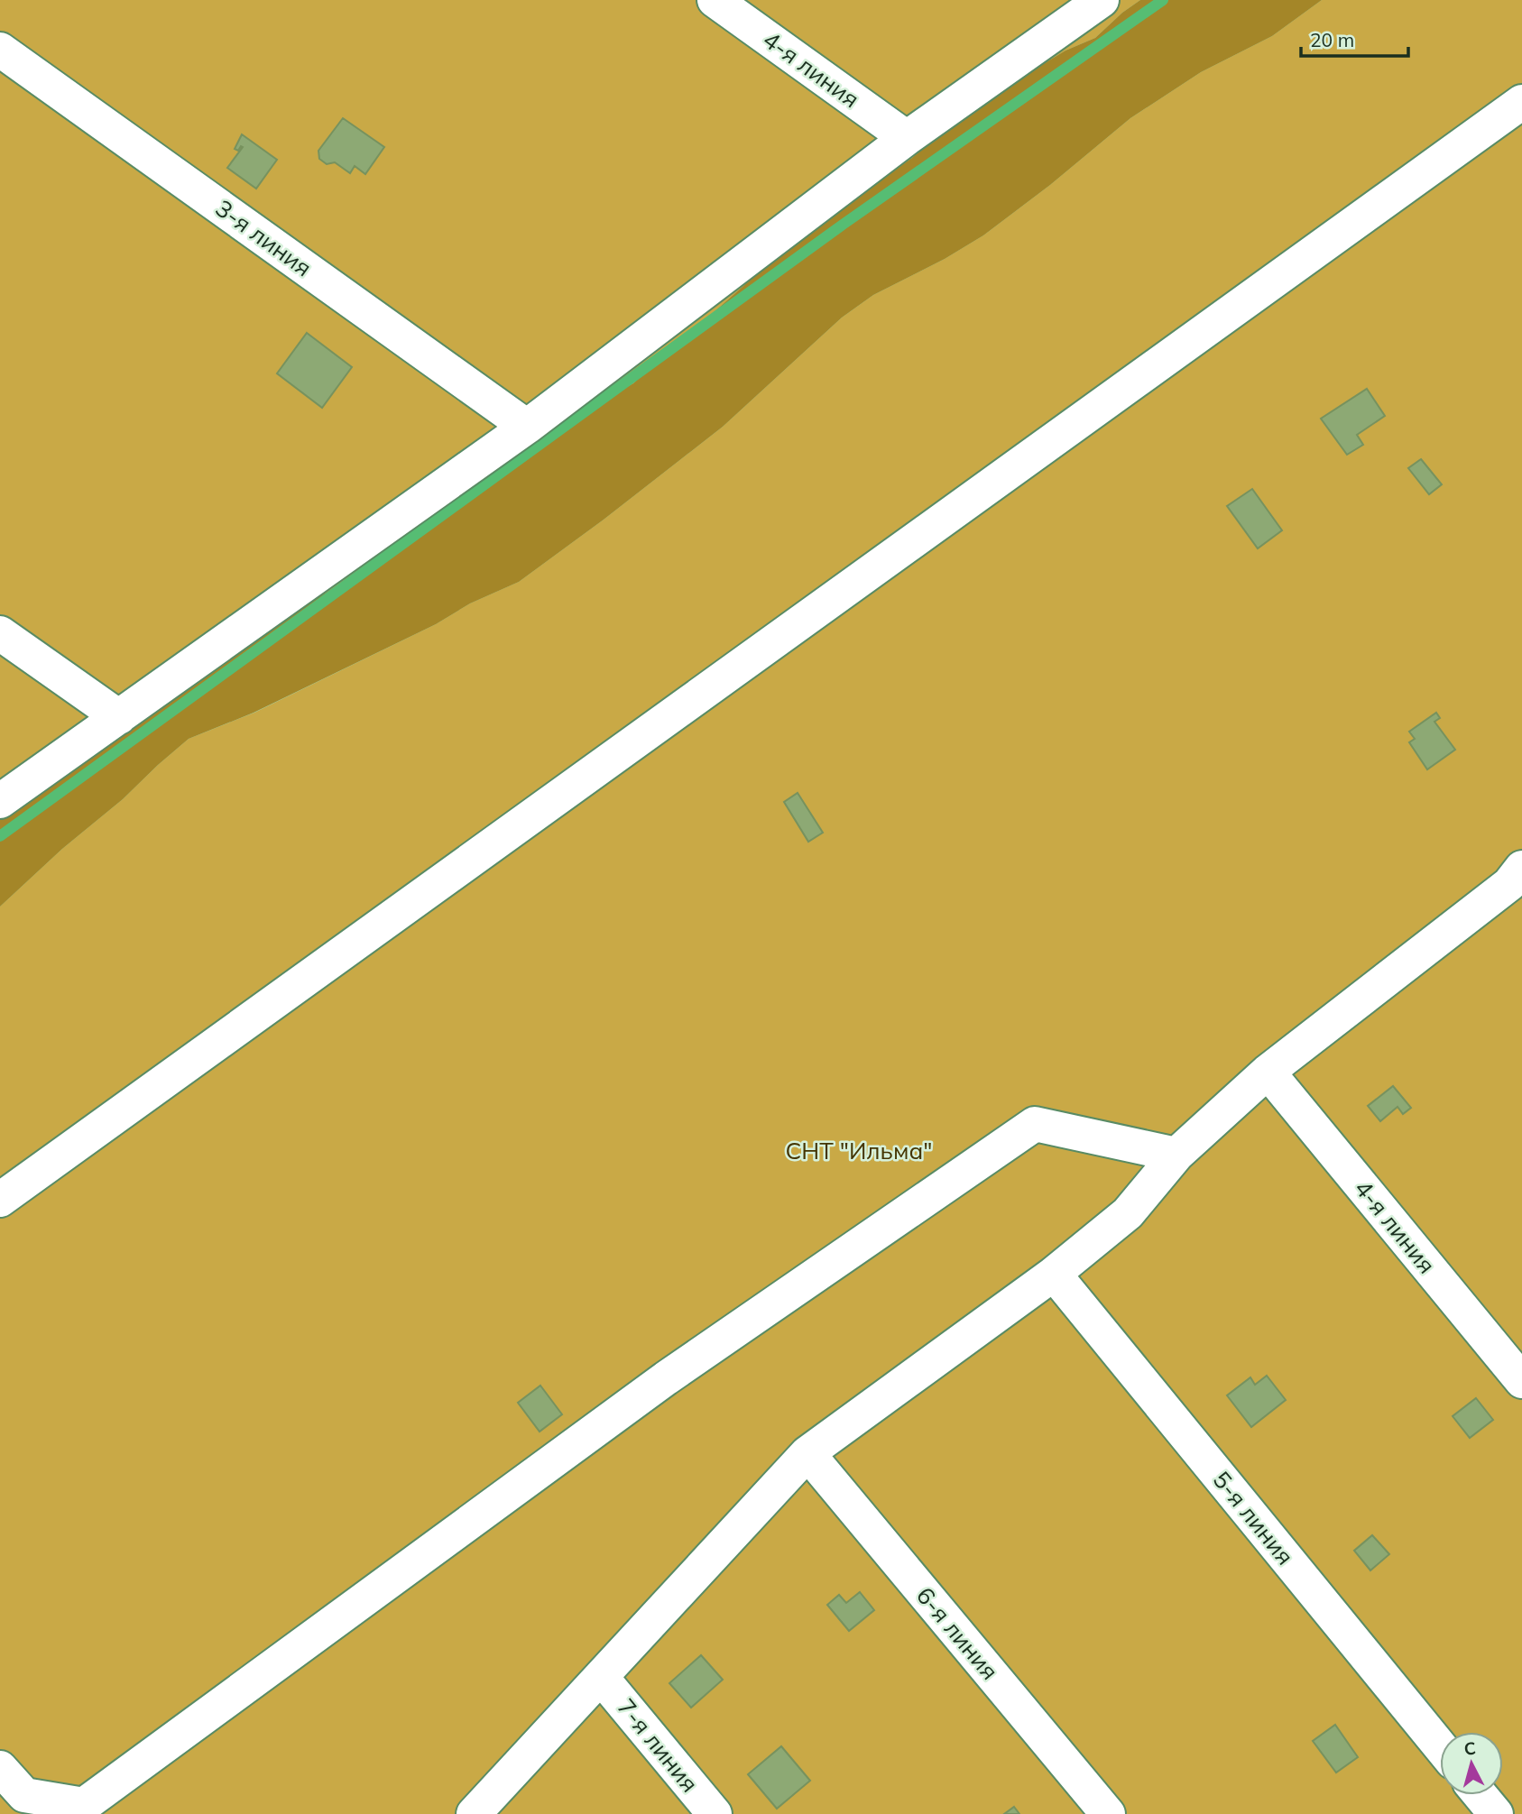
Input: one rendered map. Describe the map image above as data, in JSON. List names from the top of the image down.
{
  "streets": {
    "street": [
      "4-я линия",
      "3-я линия",
      "5-я линия",
      "6-я линия",
      "7-я линия"
    ]
  },
  "parks": ["СНТ \"Ильма\""],
  "scale_bar": "20 m",
  "north": "top"
}
